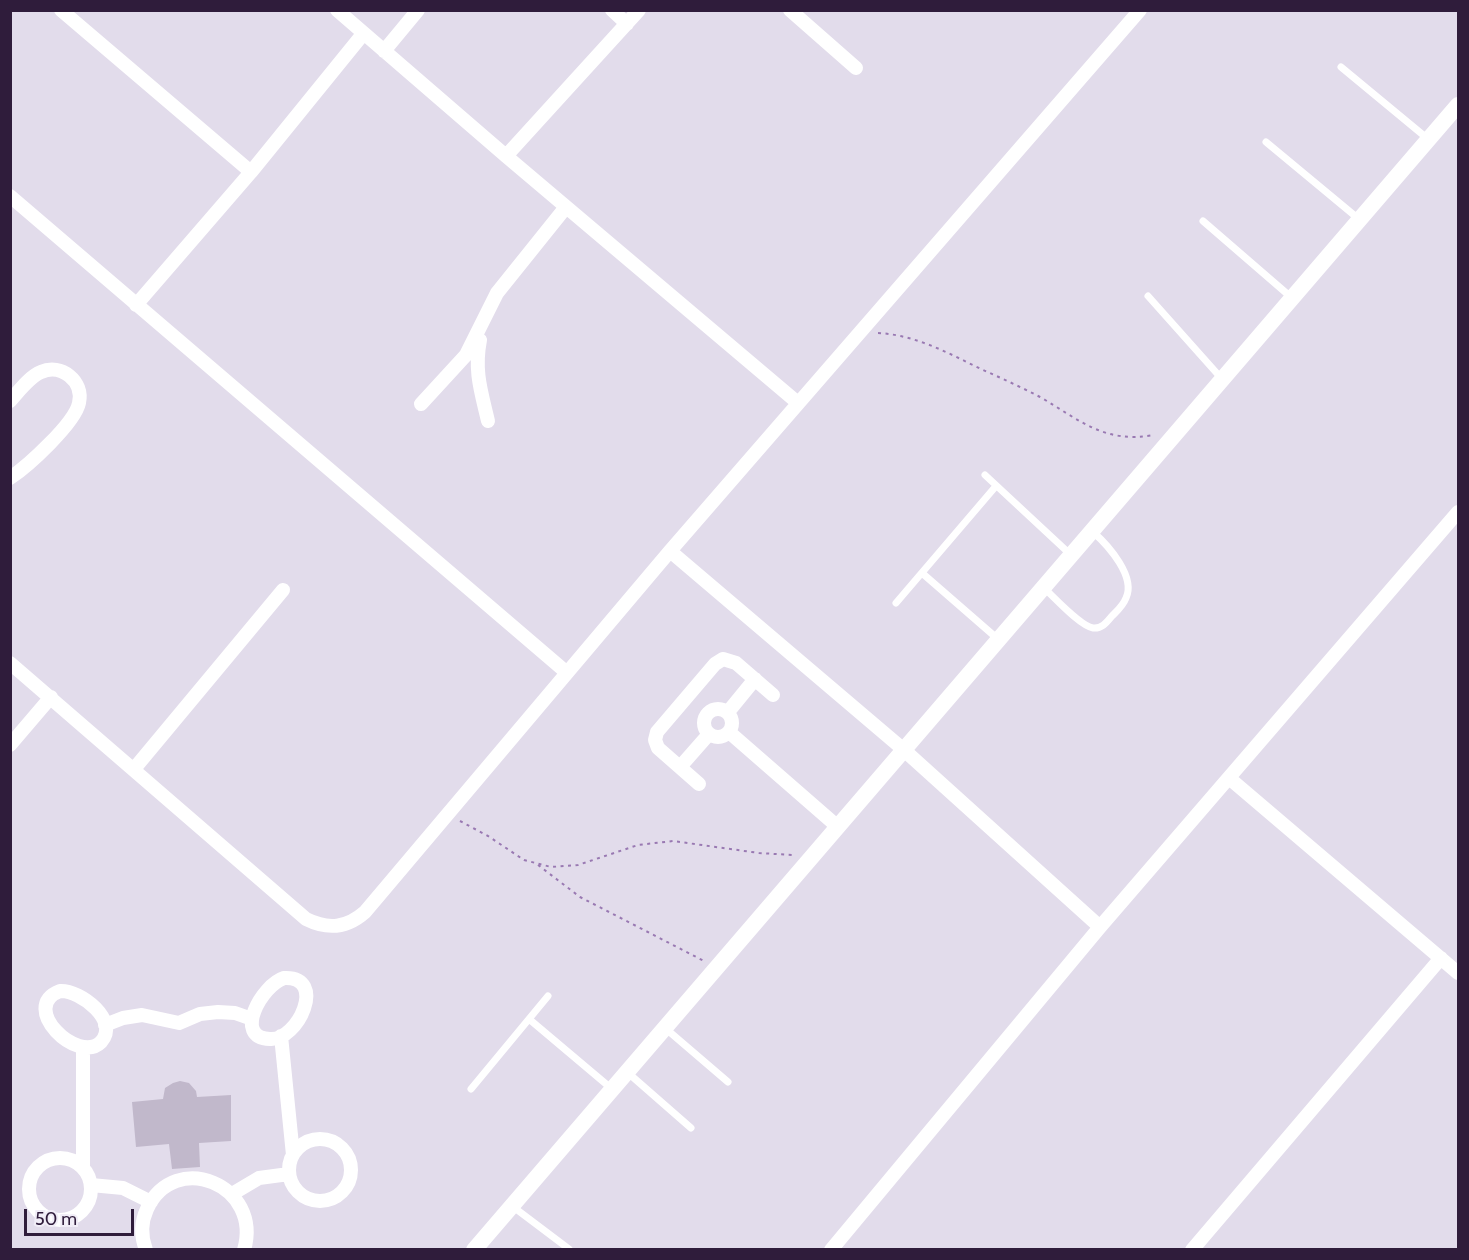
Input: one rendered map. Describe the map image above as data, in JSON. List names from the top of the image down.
{
  "scale_bar": "50 m"
}
